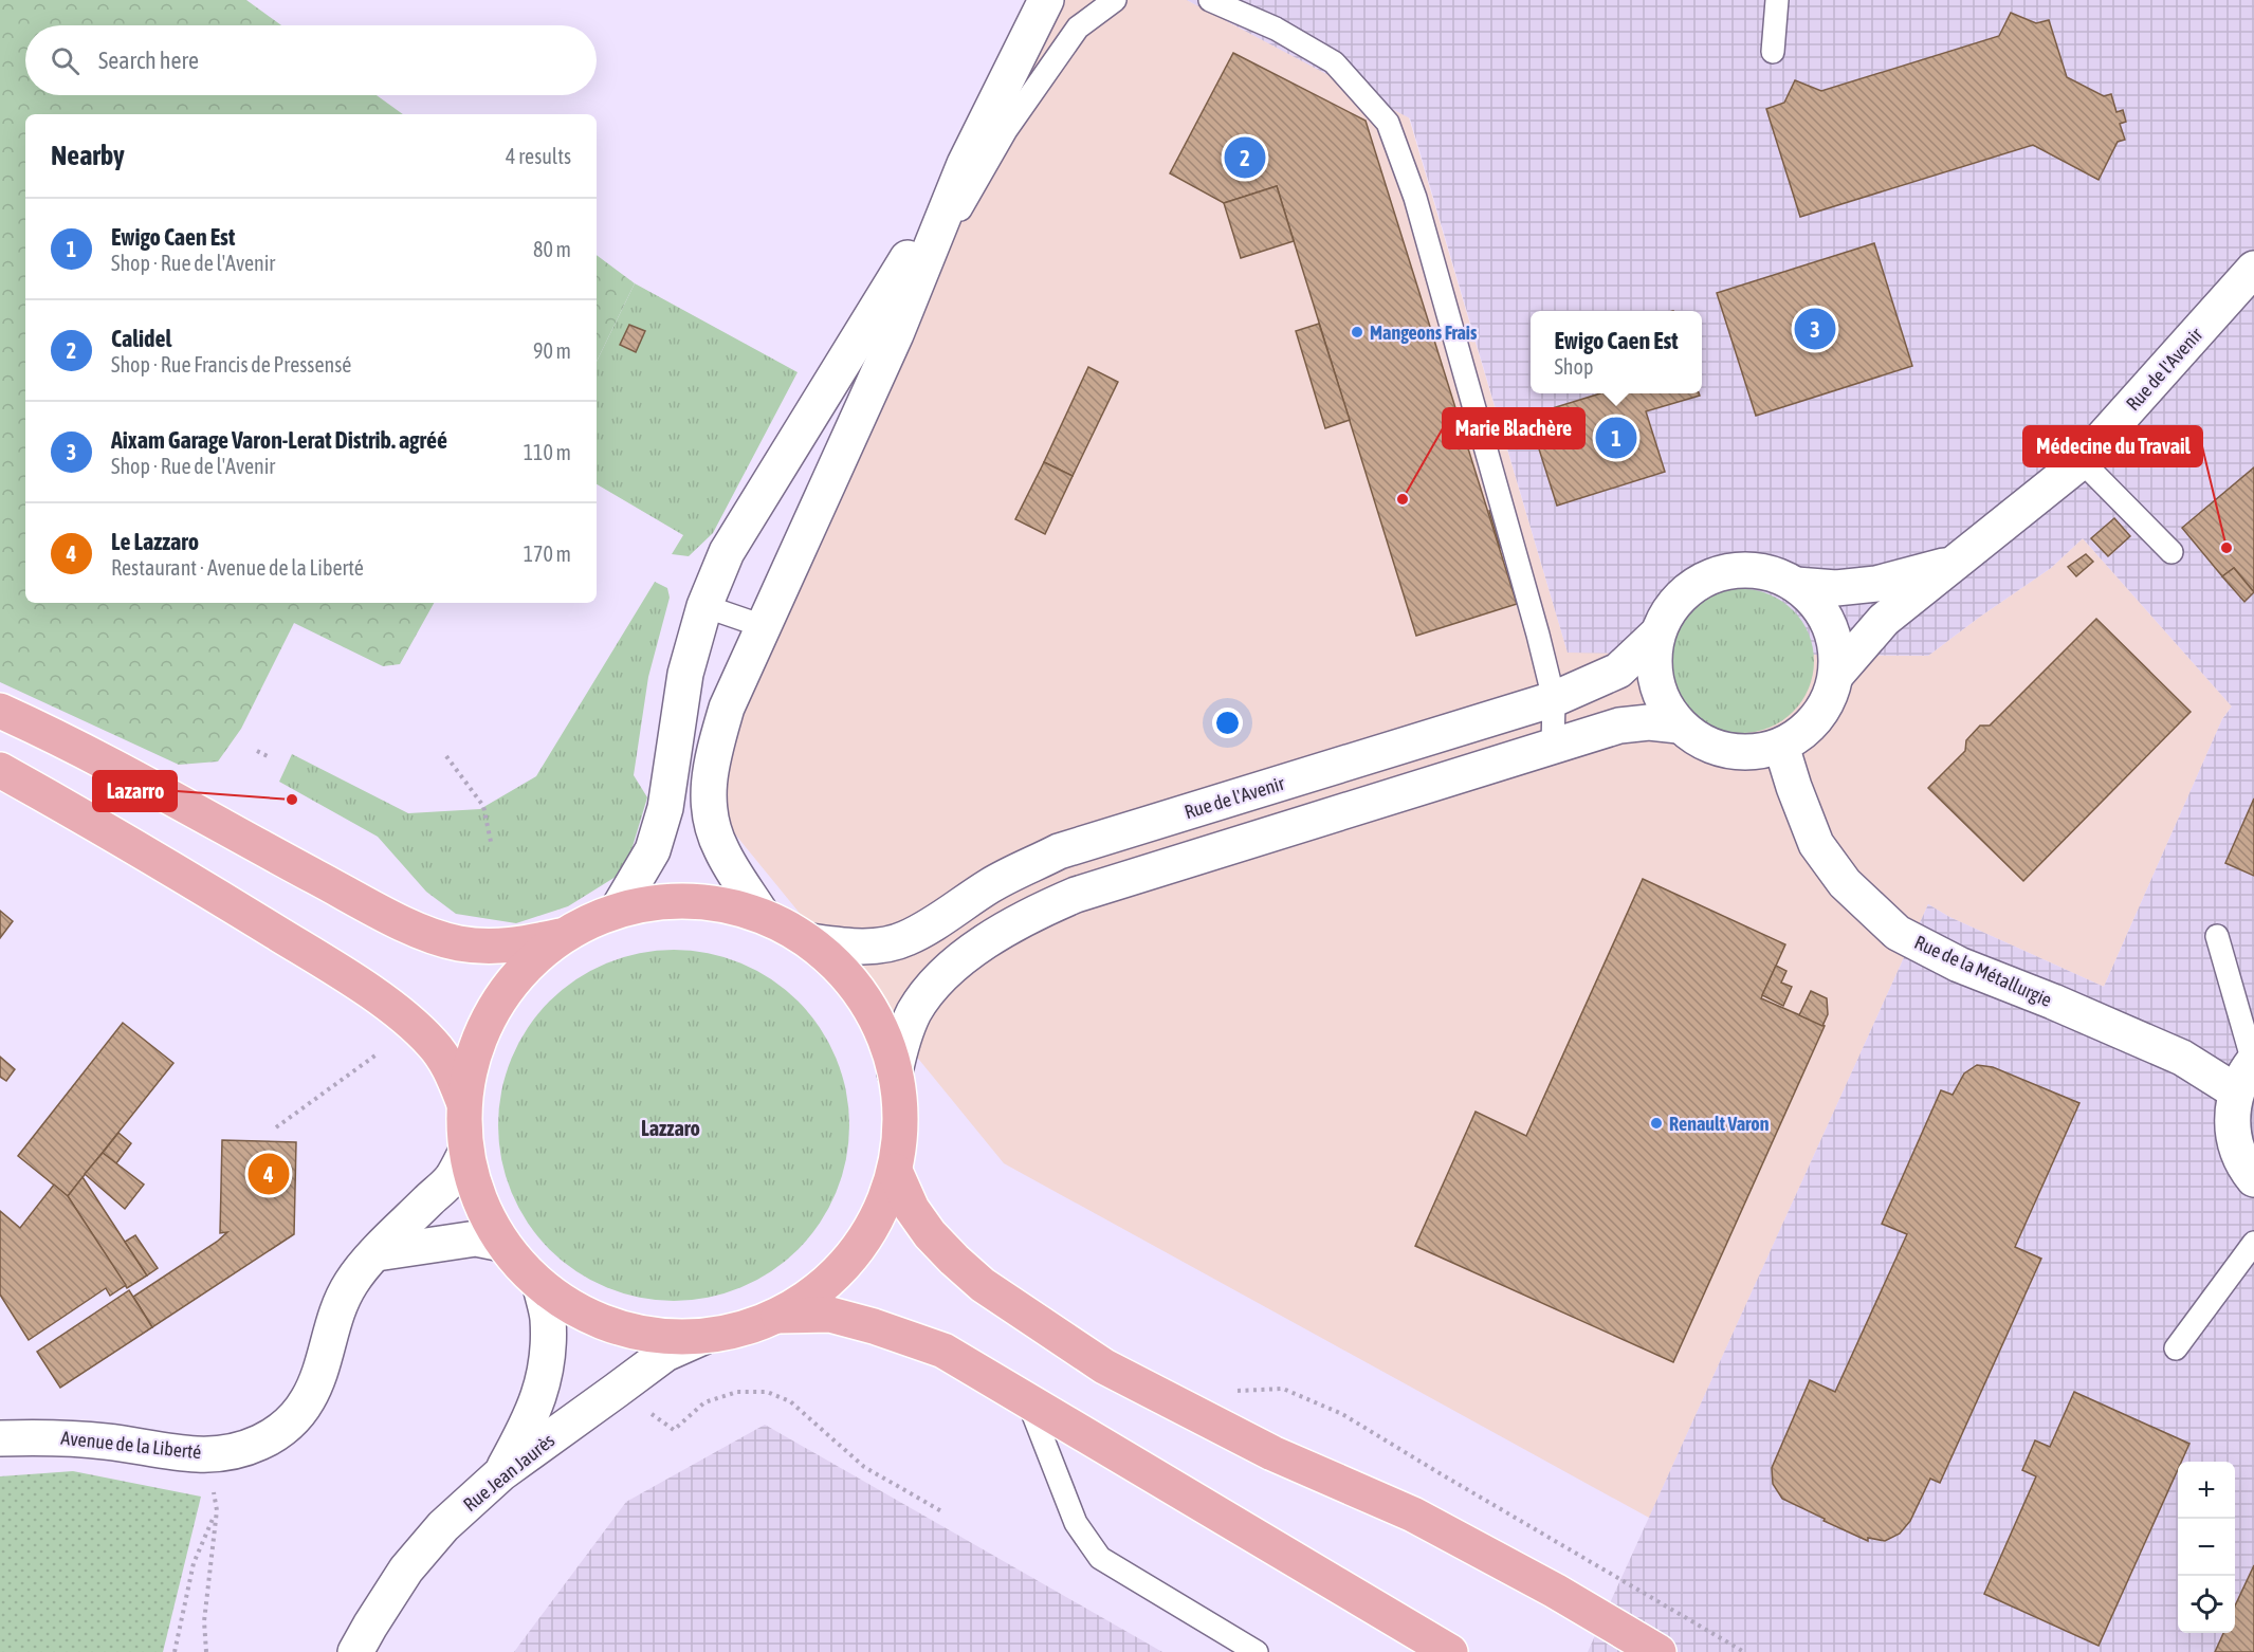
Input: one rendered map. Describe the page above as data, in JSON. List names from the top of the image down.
{
  "streets": {
    "street": [
      "Rue de l'Avenir",
      "Rue de la Métallurgie",
      "Avenue de la Liberté",
      "Rue Jean Jaurès"
    ]
  },
  "crossings": [
    ["Rue de l'Avenir", "Rue de la Métallurgie"]
  ],
  "districts": ["Lazzaro"],
  "places": [
    "Mangeons Frais",
    "Marie Blachère",
    "Médecine du Travail",
    "Lazarro",
    "Renault Varon"
  ],
  "page": {
    "search": "Search here",
    "heading": ["Nearby", "4 results"],
    "pins": [
      "2",
      "3",
      "1",
      "4"
    ],
    "list": [
      {
        "mark": "1",
        "name": "Ewigo Caen Est",
        "note": "Shop · Rue de l'Avenir",
        "value": "80 m"
      },
      {
        "mark": "2",
        "name": "Calidel",
        "note": "Shop · Rue Francis de Pressensé",
        "value": "90 m"
      },
      {
        "mark": "3",
        "name": "Aixam Garage Varon-Lerat Distrib. agréé",
        "note": "Shop · Rue de l'Avenir",
        "value": "110 m"
      },
      {
        "mark": "4",
        "name": "Le Lazzaro",
        "note": "Restaurant · Avenue de la Liberté",
        "value": "170 m"
      }
    ],
    "popup": ["Ewigo Caen Est", "Shop"],
    "map_buttons": ["+", "−"]
  }
}
